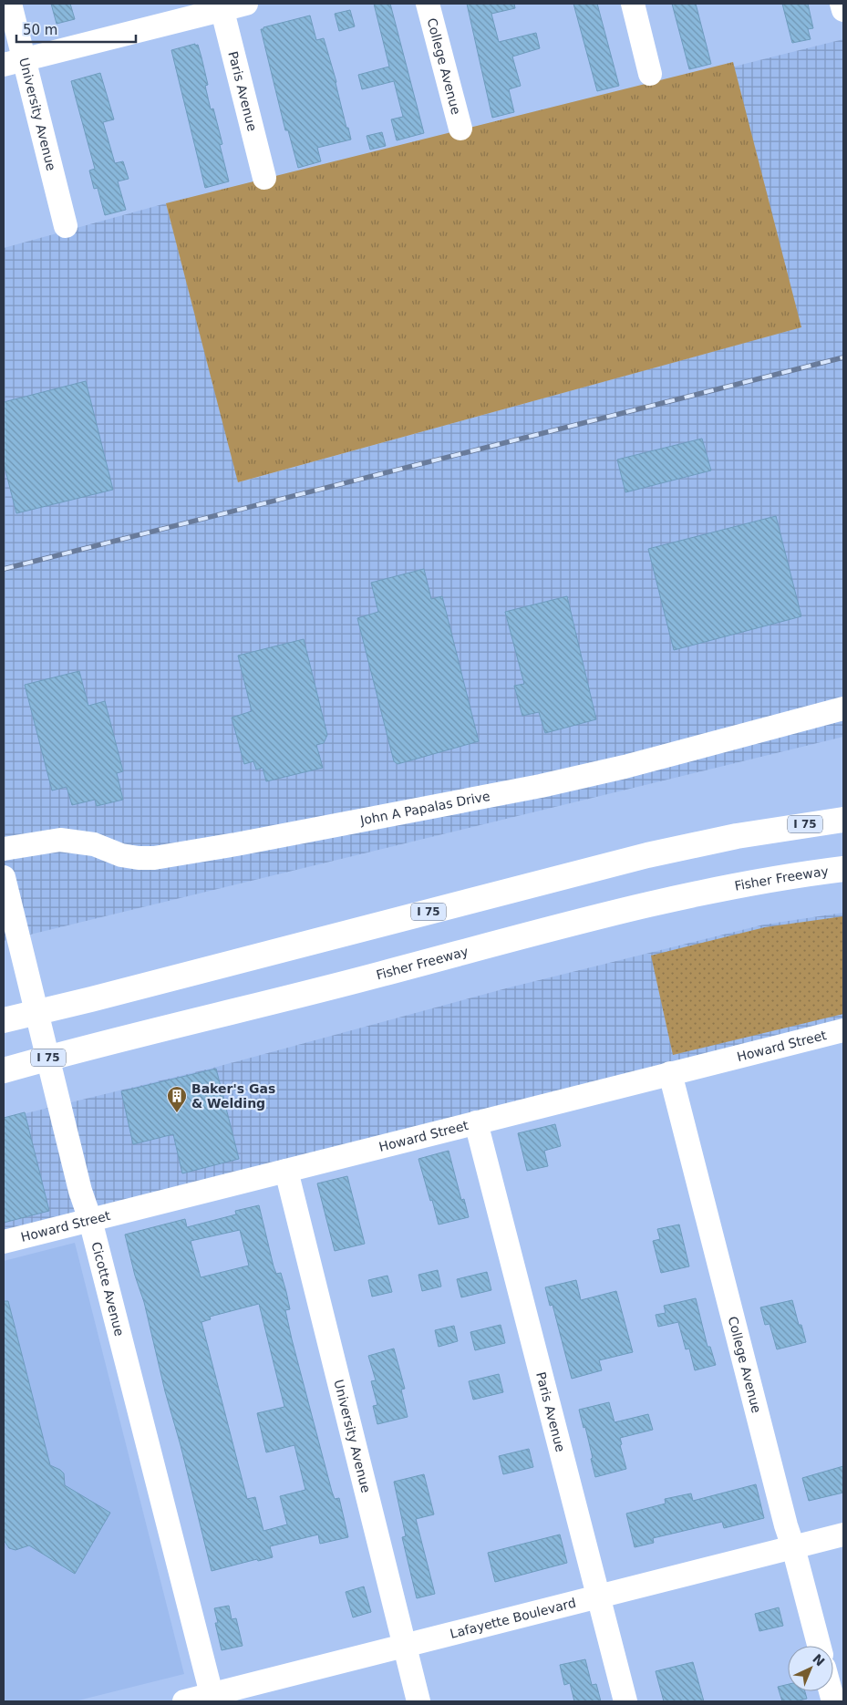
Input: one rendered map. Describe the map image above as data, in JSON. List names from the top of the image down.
{
  "streets": {
    "highway": ["I 75", "Fisher Freeway"],
    "street": [
      "College Avenue",
      "Paris Avenue",
      "University Avenue",
      "John A Papalas Drive",
      "Howard Street",
      "Cicotte Avenue",
      "Lafayette Boulevard"
    ]
  },
  "crossings": [
    ["College Avenue", "Howard Street"],
    ["College Avenue", "Lafayette Boulevard"],
    ["Paris Avenue", "Howard Street"],
    ["Paris Avenue", "Lafayette Boulevard"],
    ["University Avenue", "Howard Street"],
    ["University Avenue", "Lafayette Boulevard"],
    ["Howard Street", "Cicotte Avenue"],
    ["Cicotte Avenue", "Lafayette Boulevard"]
  ],
  "places": {
    "building": ["Baker's Gas & Welding"]
  },
  "scale_bar": "50 m",
  "north": "top right"
}
